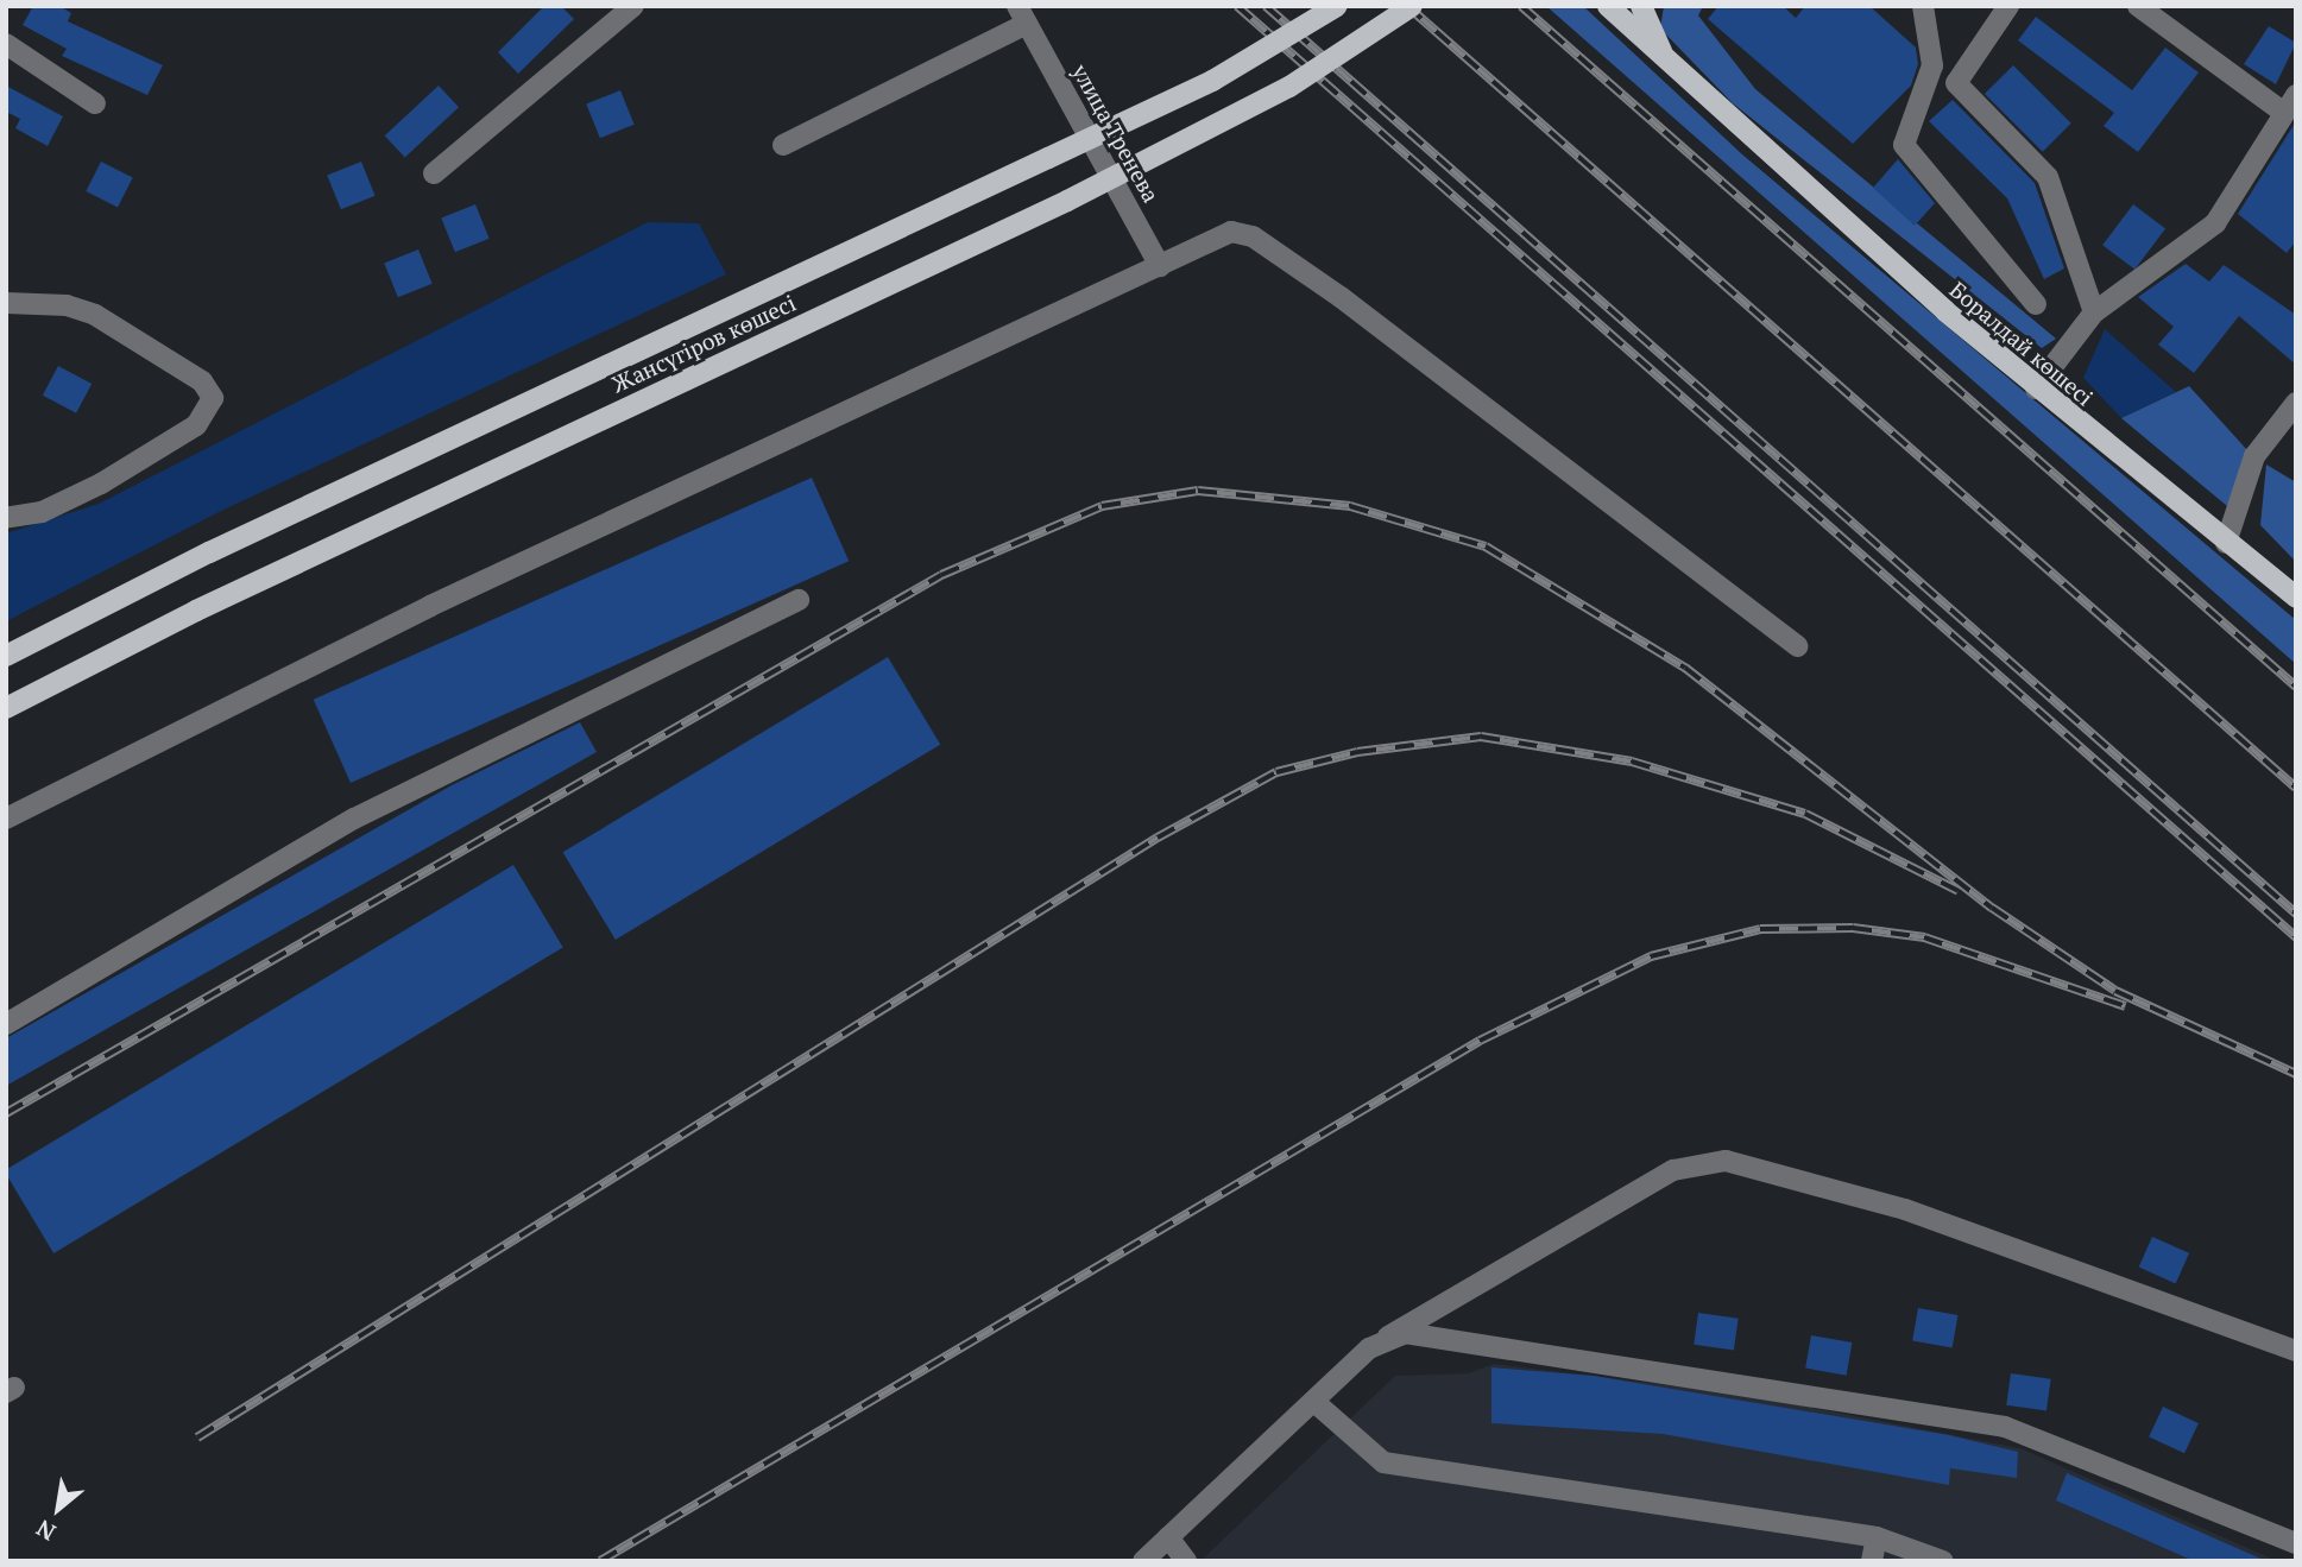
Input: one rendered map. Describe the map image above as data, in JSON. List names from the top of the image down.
{
  "streets": {
    "main road": ["Жансүгіров көшесі", "Боралдай көшесі"],
    "street": ["улица Тренева"]
  },
  "north": "bottom left"
}
